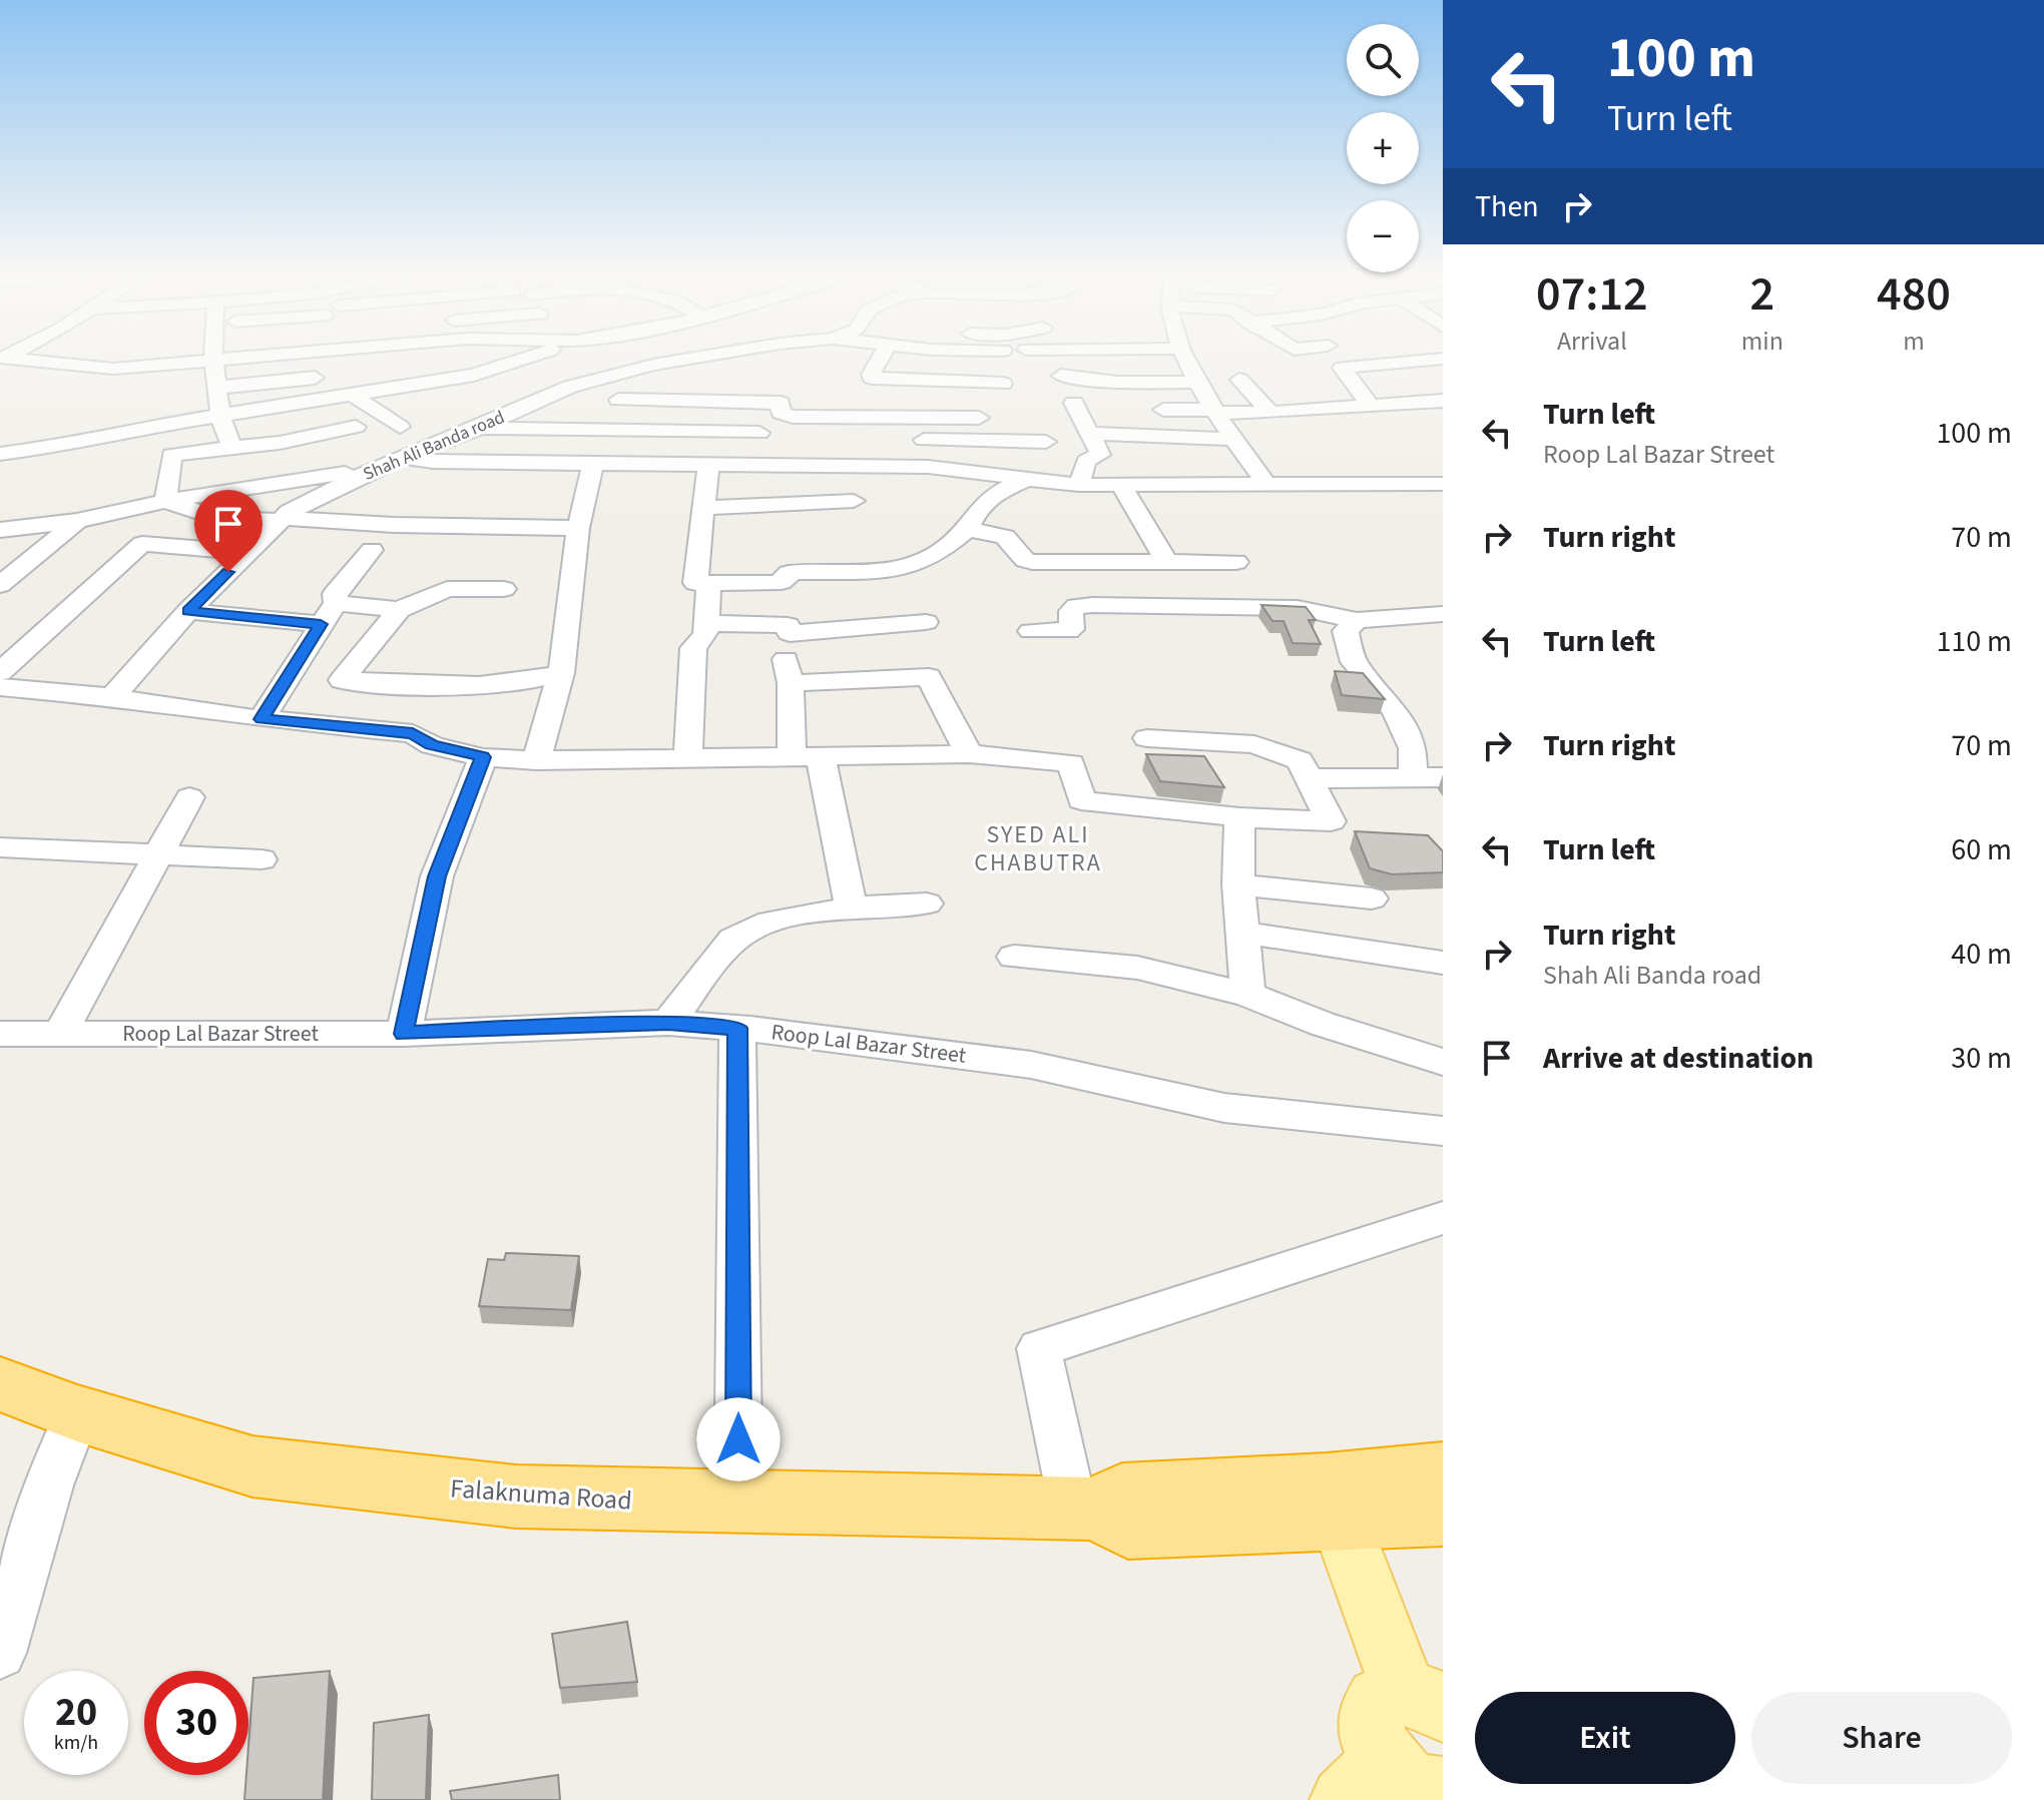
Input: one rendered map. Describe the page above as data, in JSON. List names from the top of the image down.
{
  "streets": {
    "highway": ["Falaknuma Road"],
    "street": ["Shah Ali Banda road", "Roop Lal Bazar Street"]
  },
  "districts": ["SYED ALI CHABUTRA"],
  "page": {
    "turn": ["100 m", "Turn left"],
    "map_buttons": ["+", "−"],
    "then": "Then",
    "eta": [
      "07:12",
      "Arrival",
      "2",
      "min",
      "480",
      "m"
    ],
    "list": [
      {
        "name": "Turn left",
        "note": "Roop Lal Bazar Street",
        "value": "100 m"
      },
      {
        "name": "Turn right",
        "value": "70 m"
      },
      {
        "name": "Turn left",
        "value": "110 m"
      },
      {
        "name": "Turn right",
        "value": "70 m"
      },
      {
        "name": "Turn left",
        "value": "60 m"
      },
      {
        "name": "Turn right",
        "note": "Shah Ali Banda road",
        "value": "40 m"
      },
      {
        "name": "Arrive at destination",
        "value": "30 m"
      }
    ],
    "speed": "20 km/h",
    "limit": "30",
    "buttons": ["Exit", "Share"]
  }
}
